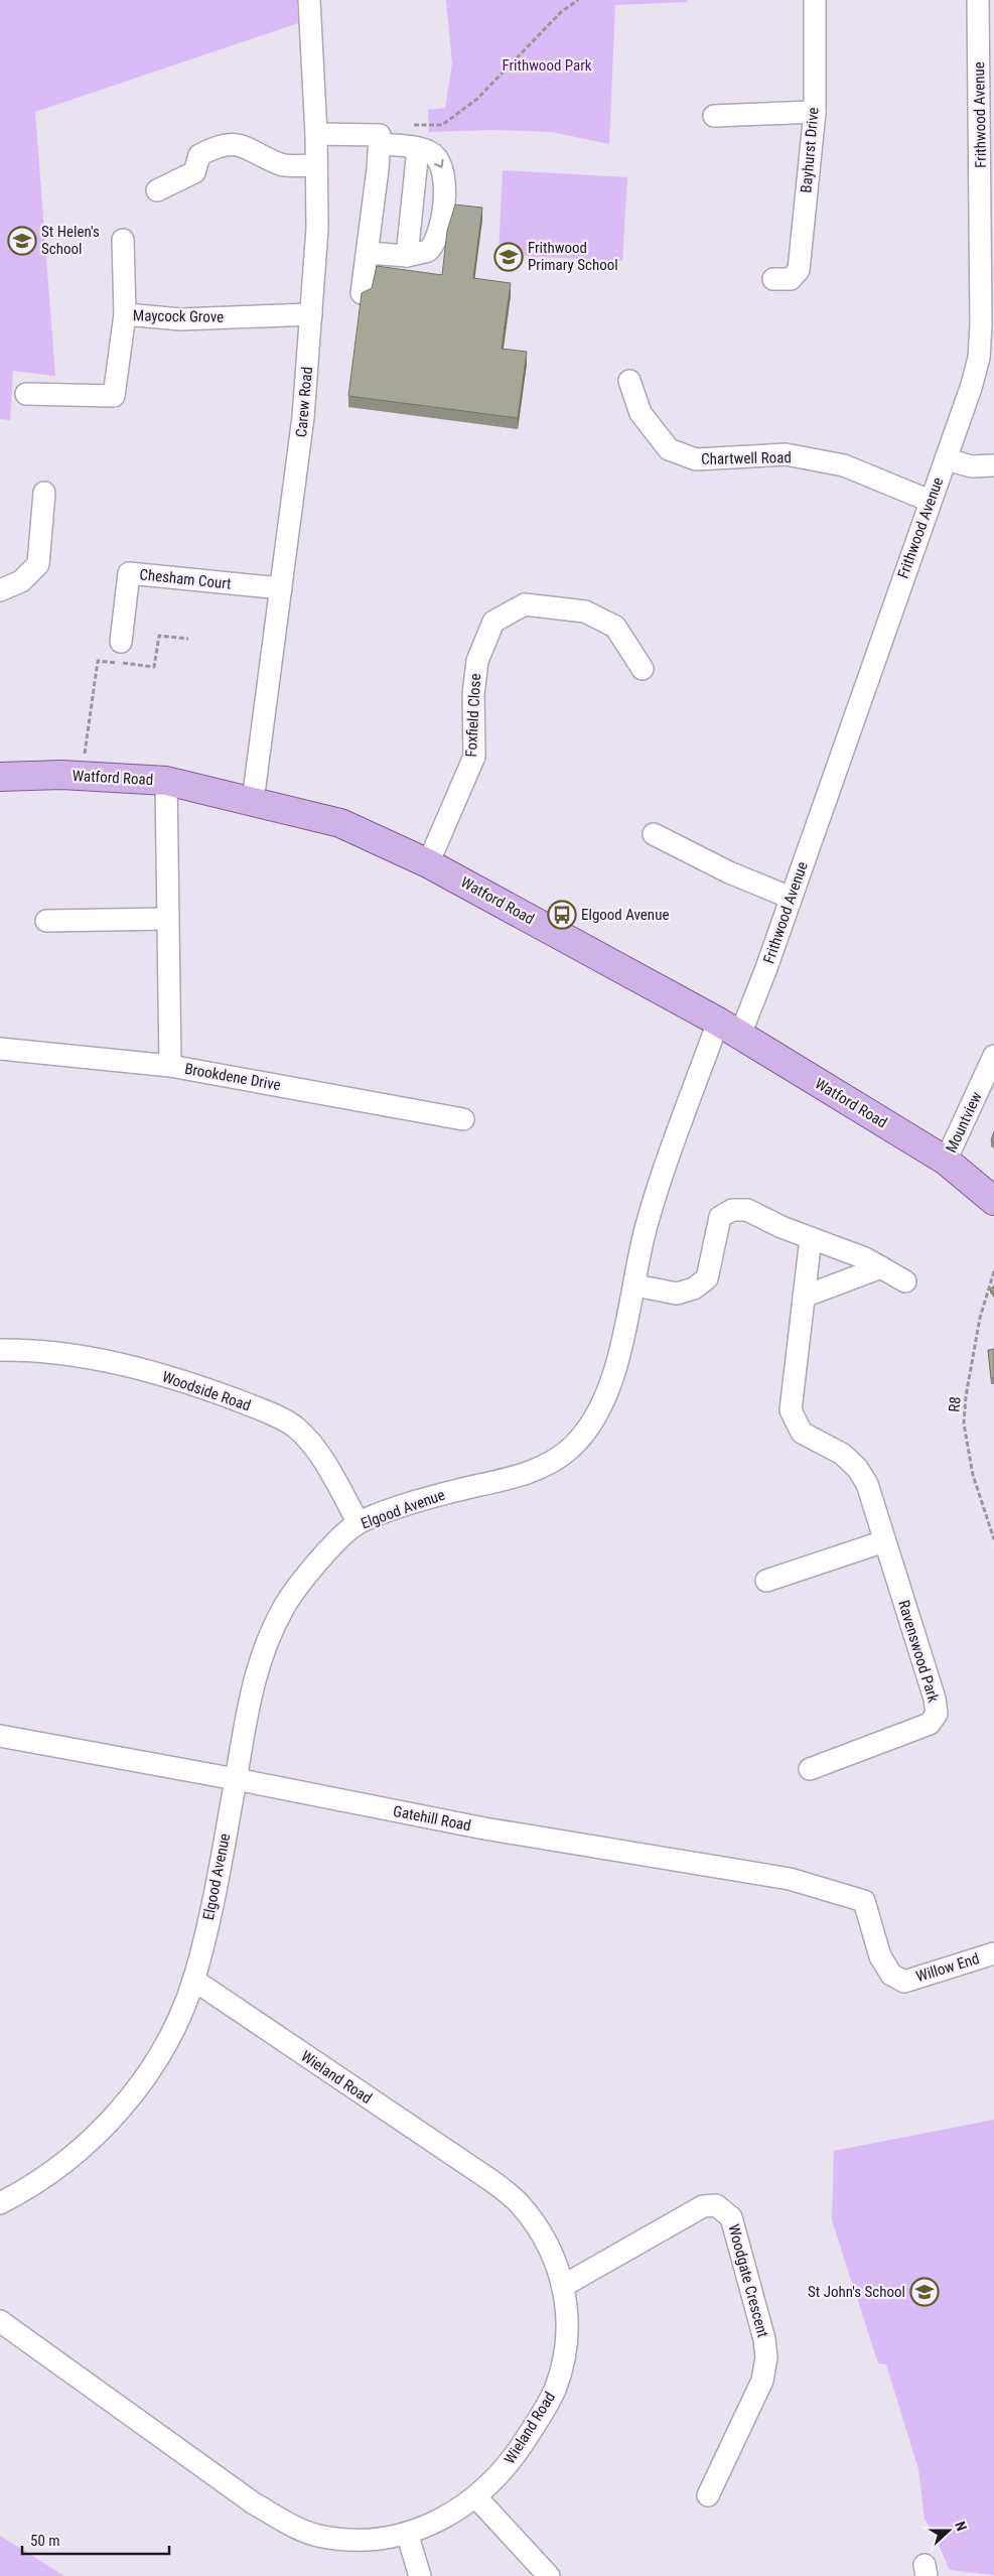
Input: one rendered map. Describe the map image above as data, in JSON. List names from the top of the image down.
{
  "streets": {
    "main road": ["Watford Road"],
    "street": [
      "Frithwood Avenue",
      "Bayhurst Drive",
      "Maycock Grove",
      "Carew Road",
      "Chartwell Road",
      "Chesham Court",
      "Foxfield Close",
      "Brookdene Drive",
      "Mountview",
      "Woodside Road",
      "Elgood Avenue",
      "Ravenswood Park",
      "Gatehill Road",
      "Willow End",
      "Wieland Road",
      "Woodgate Crescent"
    ],
    "path": ["R8"]
  },
  "crossings": [
    ["Frithwood Avenue", "Chartwell Road"],
    ["Frithwood Avenue", "Watford Road"],
    ["Frithwood Avenue", "Elgood Avenue"],
    ["Maycock Grove", "Carew Road"],
    ["Carew Road", "Chesham Court"],
    ["Carew Road", "Watford Road"],
    ["Foxfield Close", "Watford Road"],
    ["Watford Road", "Mountview"],
    ["Watford Road", "Elgood Avenue"],
    ["Woodside Road", "Elgood Avenue"],
    ["Elgood Avenue", "Gatehill Road"],
    ["Elgood Avenue", "Wieland Road"],
    ["Gatehill Road", "Willow End"],
    ["Wieland Road", "Woodgate Crescent"]
  ],
  "parks": ["Frithwood Park"],
  "places": {
    "school or university": ["St Helen's School", "Frithwood Primary School", "St John's School"],
    "bus stop": ["Elgood Avenue"]
  },
  "scale_bar": "50 m",
  "north": "right"
}
